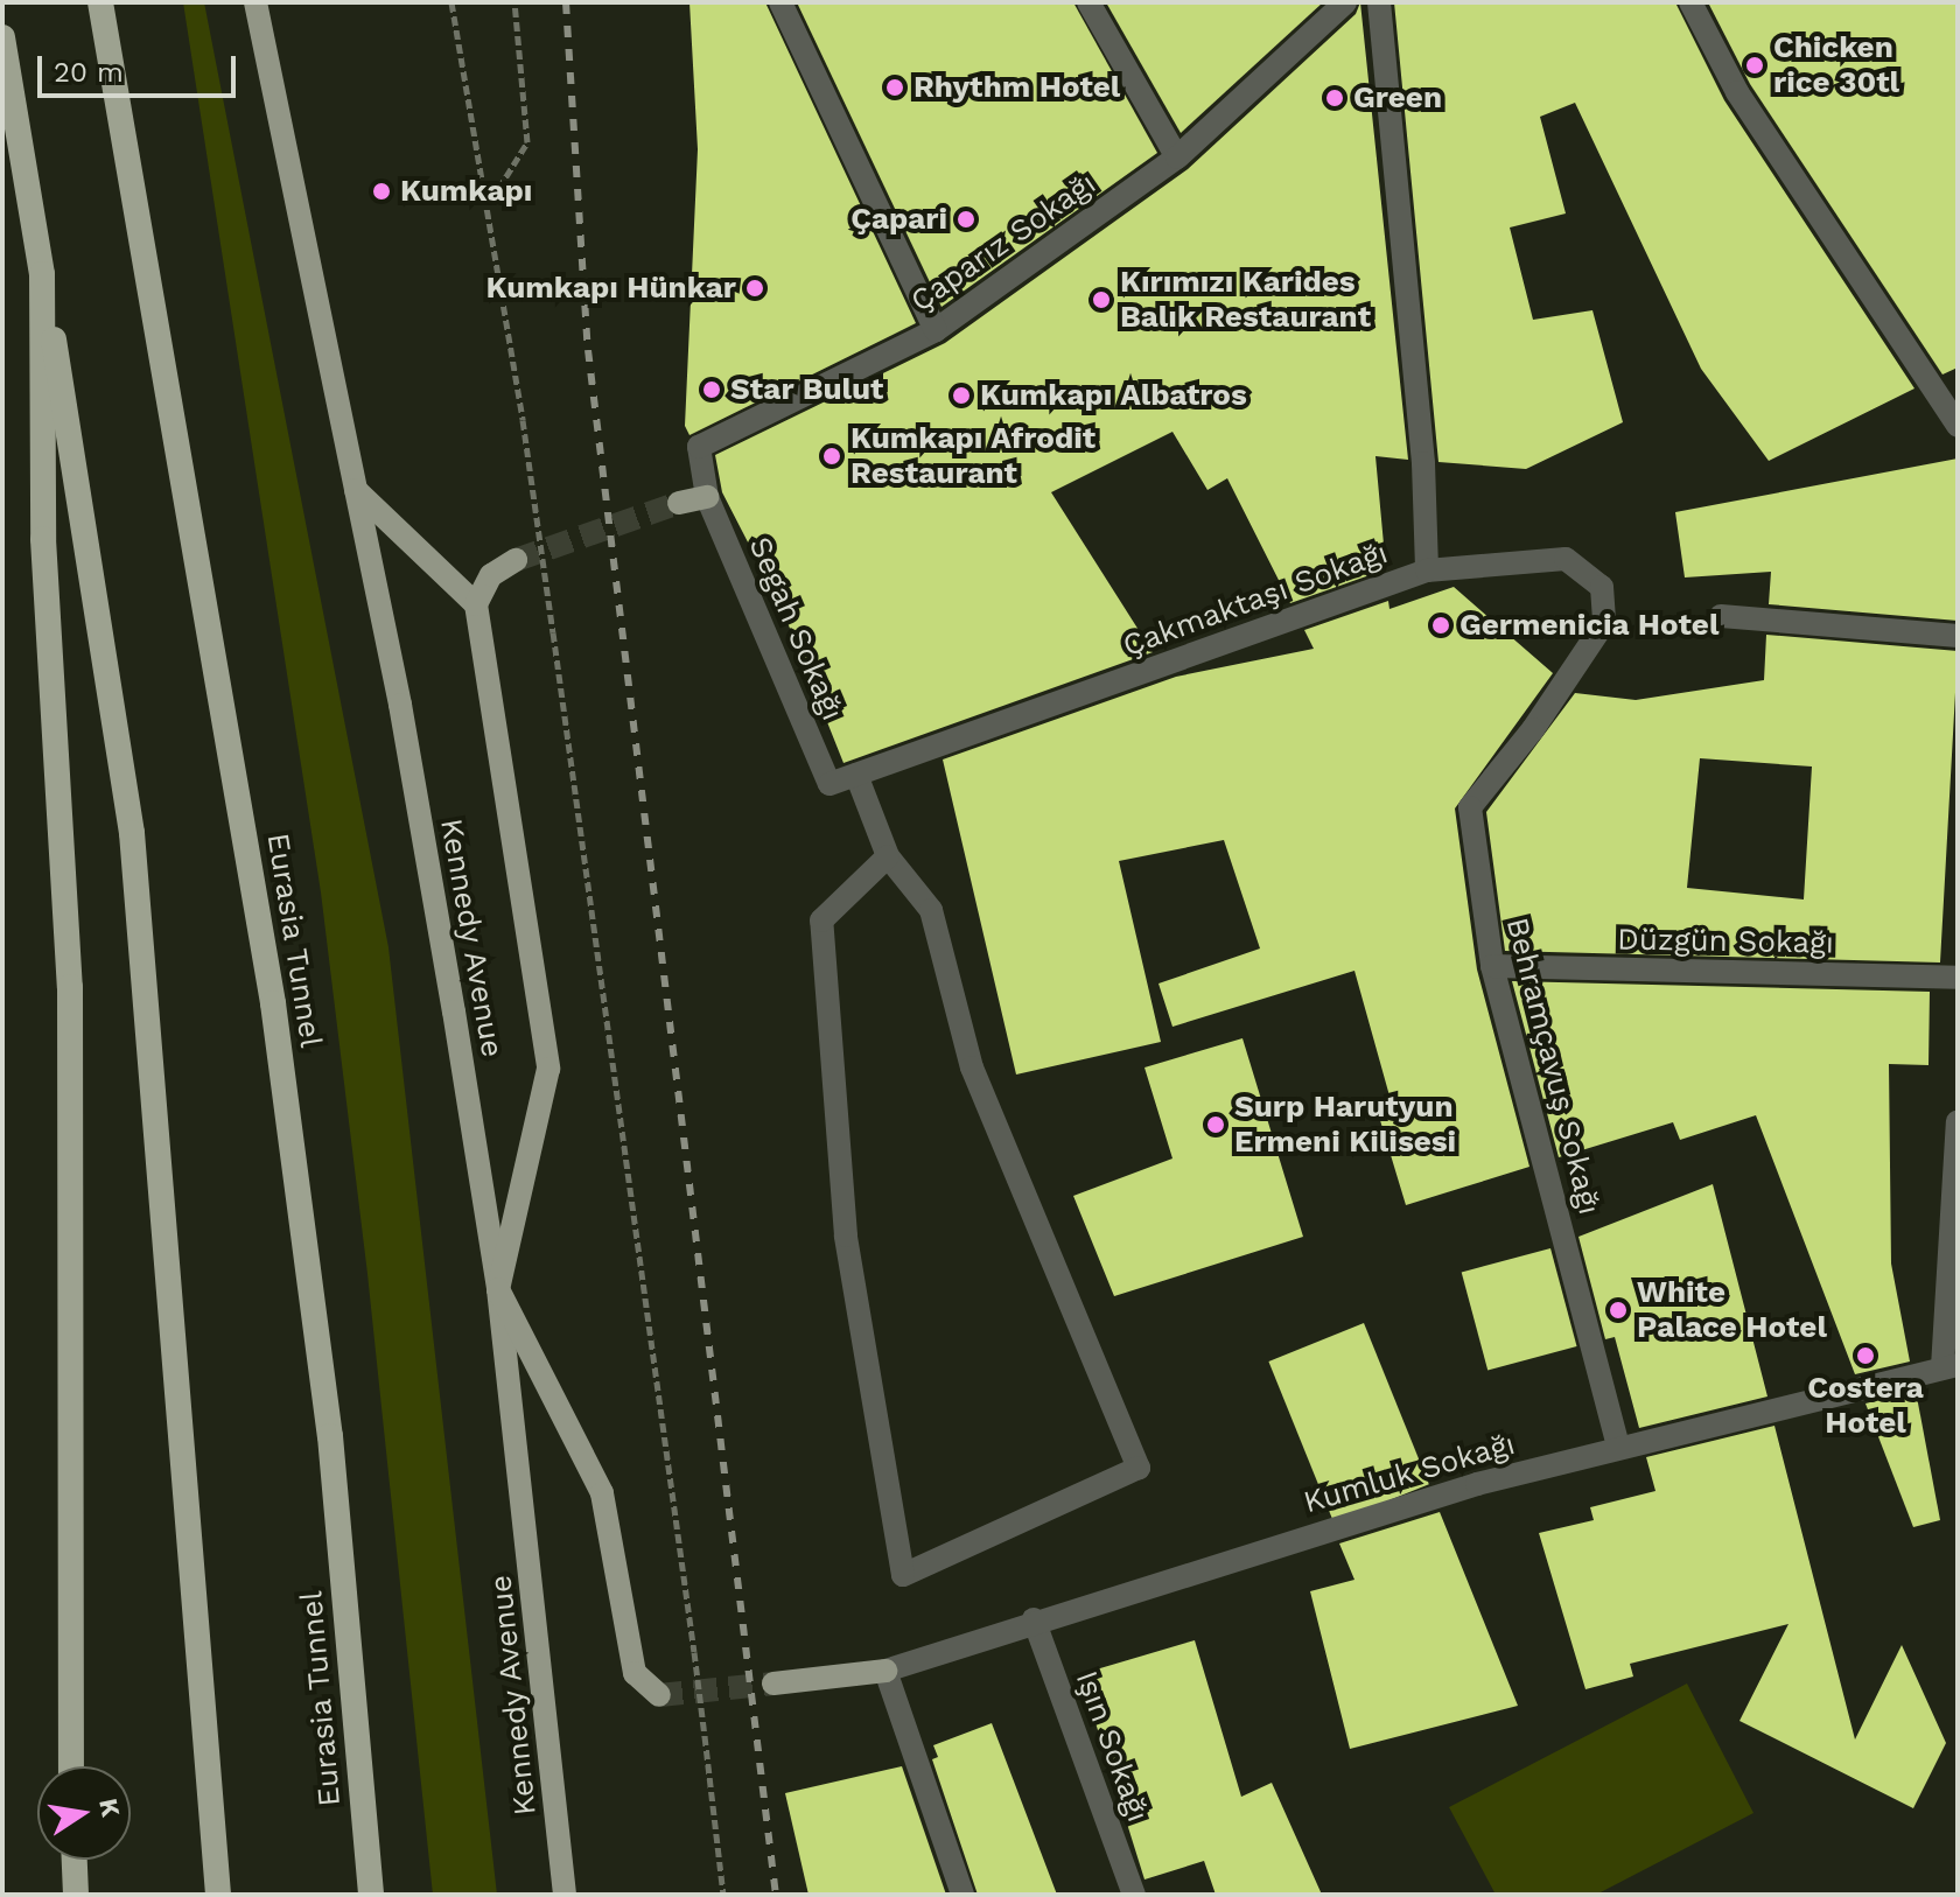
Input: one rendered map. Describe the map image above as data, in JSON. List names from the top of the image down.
{
  "streets": {
    "highway": ["Eurasia Tunnel"],
    "main road": ["Kennedy Avenue"],
    "street": [
      "Çaparız Sokağı",
      "Çakmaktaşı Sokağı",
      "Segah Sokağı",
      "Düzgün Sokağı",
      "Behramçavuş Sokağı",
      "Kumluk Sokağı",
      "Işın Sokağı"
    ]
  },
  "crossings": [
    ["Çaparız Sokağı", "Segah Sokağı"],
    ["Çakmaktaşı Sokağı", "Segah Sokağı"],
    ["Çakmaktaşı Sokağı", "Behramçavuş Sokağı"],
    ["Düzgün Sokağı", "Behramçavuş Sokağı"],
    ["Behramçavuş Sokağı", "Kumluk Sokağı"],
    ["Kumluk Sokağı", "Işın Sokağı"]
  ],
  "places": [
    "Chicken rice 30tl",
    "Rhythm Hotel",
    "Green",
    "Kumkapı",
    "Çapari",
    "Kumkapı Hünkar",
    "Kırımızı Karides Balık Restaurant",
    "Star Bulut",
    "Kumkapı Albatros",
    "Kumkapı Afrodit Restaurant",
    "Germenicia Hotel",
    "Surp Harutyun Ermeni Kilisesi",
    "White Palace Hotel",
    "Costera Hotel"
  ],
  "scale_bar": "20 m",
  "north": "right"
}
